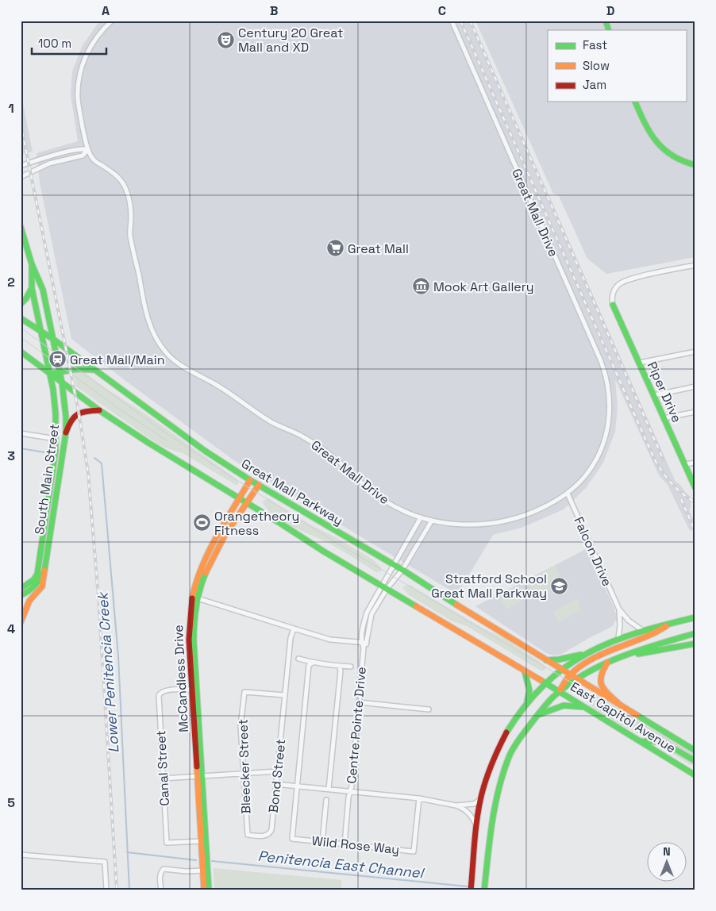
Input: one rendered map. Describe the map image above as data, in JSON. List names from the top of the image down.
{
  "streets": {
    "main road": [
      "Piper Drive",
      "South Main Street",
      "Great Mall Parkway",
      "McCandless Drive",
      "East Capitol Avenue"
    ],
    "street": [
      "Great Mall Drive",
      "Falcon Drive",
      "Centre Pointe Drive",
      "Bleecker Street",
      "Canal Street",
      "Bond Street",
      "Wild Rose Way"
    ]
  },
  "crossings": [
    ["Great Mall Drive", "Falcon Drive"],
    ["Great Mall Drive", "Centre Pointe Drive"],
    ["South Main Street", "Great Mall Parkway"],
    ["Great Mall Parkway", "McCandless Drive"],
    ["Great Mall Parkway", "East Capitol Avenue"],
    ["Great Mall Parkway", "Centre Pointe Drive"],
    ["McCandless Drive", "Canal Street"],
    ["Centre Pointe Drive", "Wild Rose Way"],
    ["Bleecker Street", "Bond Street"]
  ],
  "water": ["Lower Penitencia Creek", "Penitencia East Channel"],
  "places": {
    "theatre": ["Century 20 Great Mall and XD"],
    "supermarket": ["Great Mall"],
    "museum": ["Mook Art Gallery"],
    "station": ["Great Mall/Main"],
    "sports": ["Orangetheory Fitness"],
    "school or university": ["Stratford School Great Mall Parkway"]
  },
  "legend": ["Fast", "Slow", "Jam"],
  "scale_bar": "100 m",
  "north": "top",
  "grid": {
    "columns": [
      "A",
      "B",
      "C",
      "D"
    ],
    "rows": [
      "1",
      "2",
      "3",
      "4",
      "5"
    ]
  }
}
